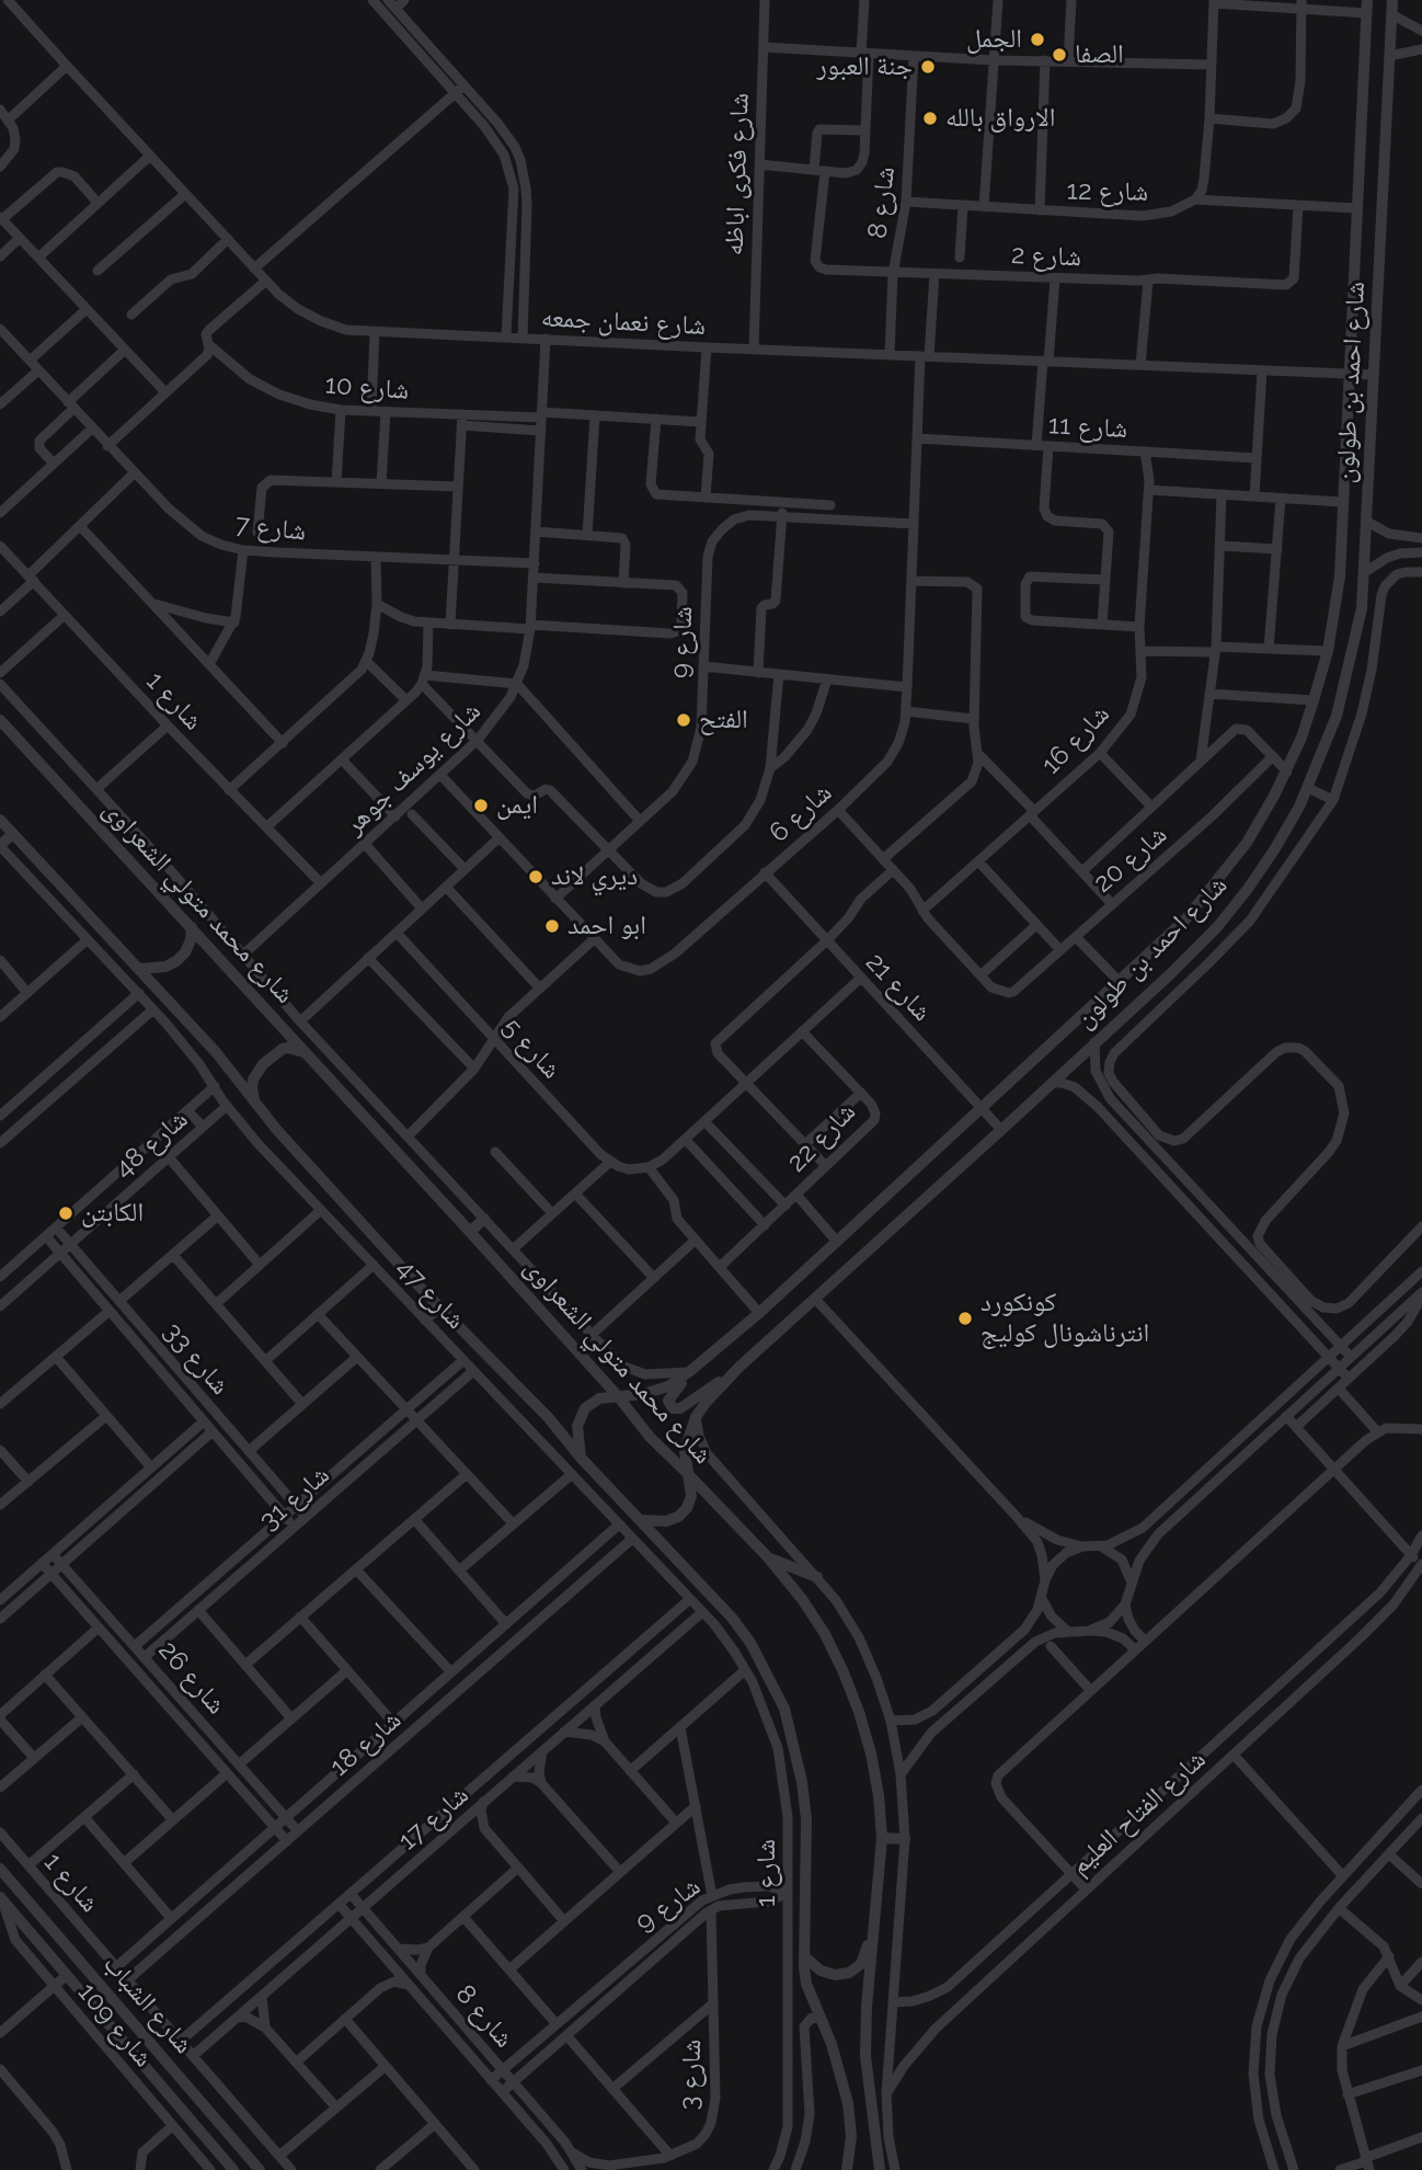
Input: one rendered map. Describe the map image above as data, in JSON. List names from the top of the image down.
{
  "streets": {
    "street": [
      "شارع فكرى اباظه",
      "شارع 12",
      "شارع 8",
      "شارع 2",
      "شارع نعمان جمعه",
      "شارع احمد بن طولون",
      "شارع 10",
      "شارع 11",
      "شارع 7",
      "شارع 9",
      "شارع 1",
      "شارع 16",
      "شارع يوسف جوهر",
      "شارع 6",
      "شارع 20",
      "شارع محمد متولي الشعراوى",
      "شارع 21",
      "شارع 5",
      "شارع 22",
      "شارع 48",
      "شارع 47",
      "شارع 33",
      "شارع 31",
      "شارع 26",
      "شارع 18",
      "شارع الفتاح العليم",
      "شارع 17",
      "شارع الشباب",
      "شارع 109",
      "شارع 3"
    ]
  },
  "crossings": [
    ["شارع فكرى اباظه", "شارع نعمان جمعه"],
    ["شارع 12", "شارع 8"],
    ["شارع 8", "شارع 2"],
    ["شارع 8", "شارع نعمان جمعه"],
    ["شارع 8", "شارع 9"],
    ["شارع 8", "شارع 17"],
    ["شارع 8", "شارع 3"],
    ["شارع 2", "شارع 6"],
    ["شارع نعمان جمعه", "شارع احمد بن طولون"],
    ["شارع نعمان جمعه", "شارع يوسف جوهر"],
    ["شارع نعمان جمعه", "شارع 6"],
    ["شارع احمد بن طولون", "شارع محمد متولي الشعراوى"],
    ["شارع احمد بن طولون", "شارع 21"],
    ["شارع 10", "شارع يوسف جوهر"],
    ["شارع 11", "شارع 16"],
    ["شارع 11", "شارع 6"],
    ["شارع 7", "شارع يوسف جوهر"],
    ["شارع 9", "شارع 1"],
    ["شارع 9", "شارع 6"],
    ["شارع 9", "شارع 3"],
    ["شارع 1", "شارع يوسف جوهر"],
    ["شارع 1", "شارع 47"],
    ["شارع 1", "شارع 18"],
    ["شارع 1", "شارع 17"],
    ["شارع يوسف جوهر", "شارع 6"],
    ["شارع 6", "شارع 21"],
    ["شارع 48", "شارع 47"],
    ["شارع 48", "شارع 33"],
    ["شارع 47", "شارع 31"],
    ["شارع 47", "شارع 18"],
    ["شارع 47", "شارع 17"],
    ["شارع 33", "شارع 31"],
    ["شارع 31", "شارع 26"],
    ["شارع 26", "شارع 18"],
    ["شارع الشباب", "شارع 109"]
  ],
  "places": [
    "الجمل",
    "الصفا",
    "جنة العبور",
    "الارواق بالله",
    "الفتح",
    "ايمن",
    "ديري لاند",
    "ابو احمد",
    "الكابتن",
    "كونكورد انترناشونال كوليج"
  ]
}
